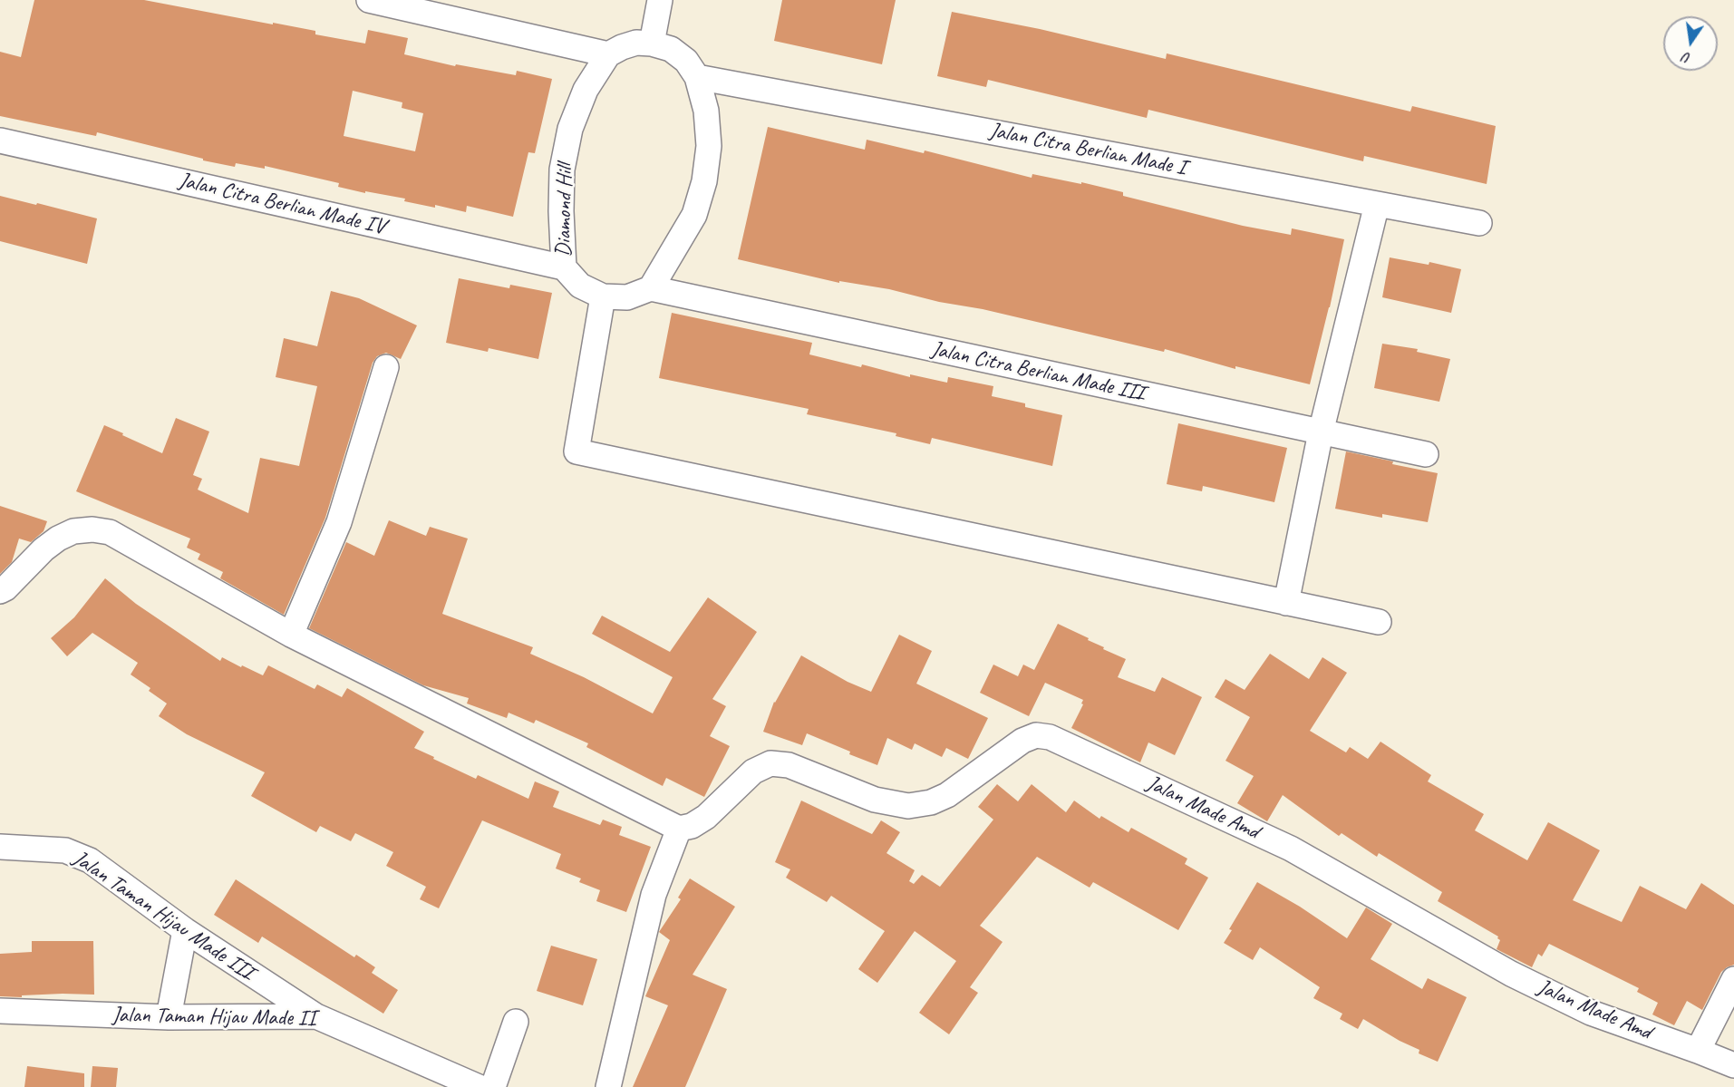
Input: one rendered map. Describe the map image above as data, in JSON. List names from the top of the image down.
{
  "streets": {
    "street": [
      "Jalan Citra Berlian Made I",
      "Jalan Citra Berlian Made IV",
      "Diamond Hill",
      "Jalan Citra Berlian Made III",
      "Jalan Made Amd",
      "Jalan Taman Hijau Made III",
      "Jalan Taman Hijau Made II"
    ]
  },
  "crossings": [
    ["Jalan Citra Berlian Made IV", "Diamond Hill"],
    ["Diamond Hill", "Jalan Citra Berlian Made III"],
    ["Jalan Taman Hijau Made III", "Jalan Taman Hijau Made II"]
  ],
  "north": "bottom"
}
